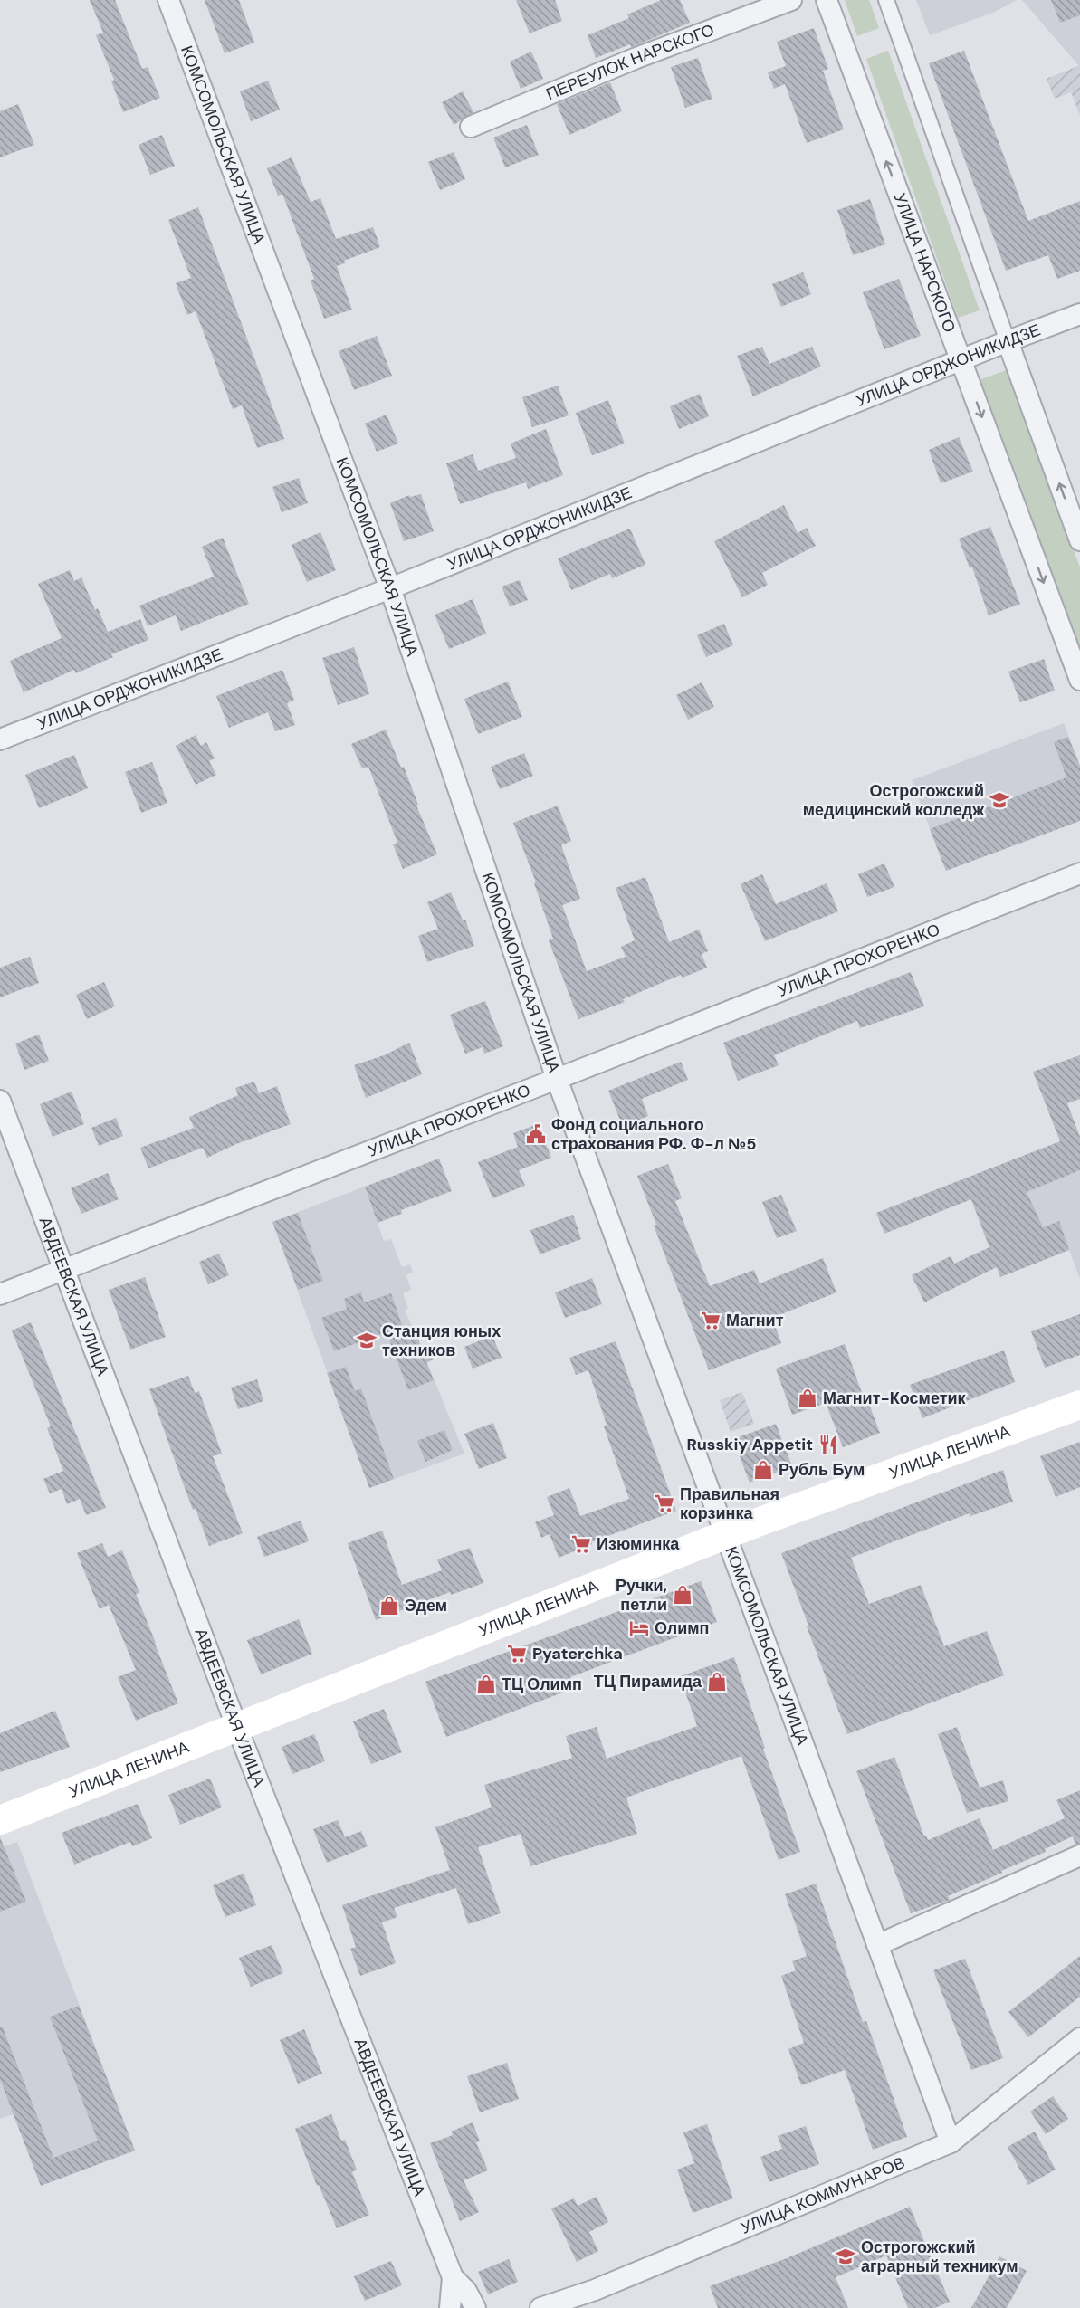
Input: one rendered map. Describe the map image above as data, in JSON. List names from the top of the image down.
{
  "streets": {
    "main road": ["УЛИЦА ЛЕНИНА"],
    "street": [
      "ПЕРЕУЛОК НАРСКОГО",
      "КОМСОМОЛЬСКАЯ УЛИЦА",
      "УЛИЦА НАРСКОГО",
      "УЛИЦА ОРДЖОНИКИДЗЕ",
      "УЛИЦА ПРОХОРЕНКО",
      "АВДЕЕВСКАЯ УЛИЦА",
      "УЛИЦА КОММУНАРОВ"
    ]
  },
  "crossings": [
    ["КОМСОМОЛЬСКАЯ УЛИЦА", "УЛИЦА ОРДЖОНИКИДЗЕ"],
    ["КОМСОМОЛЬСКАЯ УЛИЦА", "УЛИЦА ПРОХОРЕНКО"],
    ["КОМСОМОЛЬСКАЯ УЛИЦА", "УЛИЦА ЛЕНИНА"],
    ["КОМСОМОЛЬСКАЯ УЛИЦА", "УЛИЦА КОММУНАРОВ"],
    ["УЛИЦА НАРСКОГО", "УЛИЦА ОРДЖОНИКИДЗЕ"],
    ["УЛИЦА ПРОХОРЕНКО", "АВДЕЕВСКАЯ УЛИЦА"],
    ["АВДЕЕВСКАЯ УЛИЦА", "УЛИЦА ЛЕНИНА"]
  ],
  "places": {
    "school or university": ["Острогожский медицинский колледж", "Станция юных техников", "Острогожский аграрный техникум"],
    "public building": ["Фонд социального страхования РФ. Ф-л №5"],
    "supermarket": [
      "Магнит",
      "Правильная корзинка",
      "Изюминка",
      "Pyaterchka"
    ],
    "shop": [
      "Магнит-Косметик",
      "Рубль Бум",
      "Ручки, петли",
      "Эдем",
      "ТЦ Пирамида",
      "ТЦ Олимп"
    ],
    "restaurant": ["Russkiy Appetit"],
    "hotel": ["Олимп"]
  }
}
